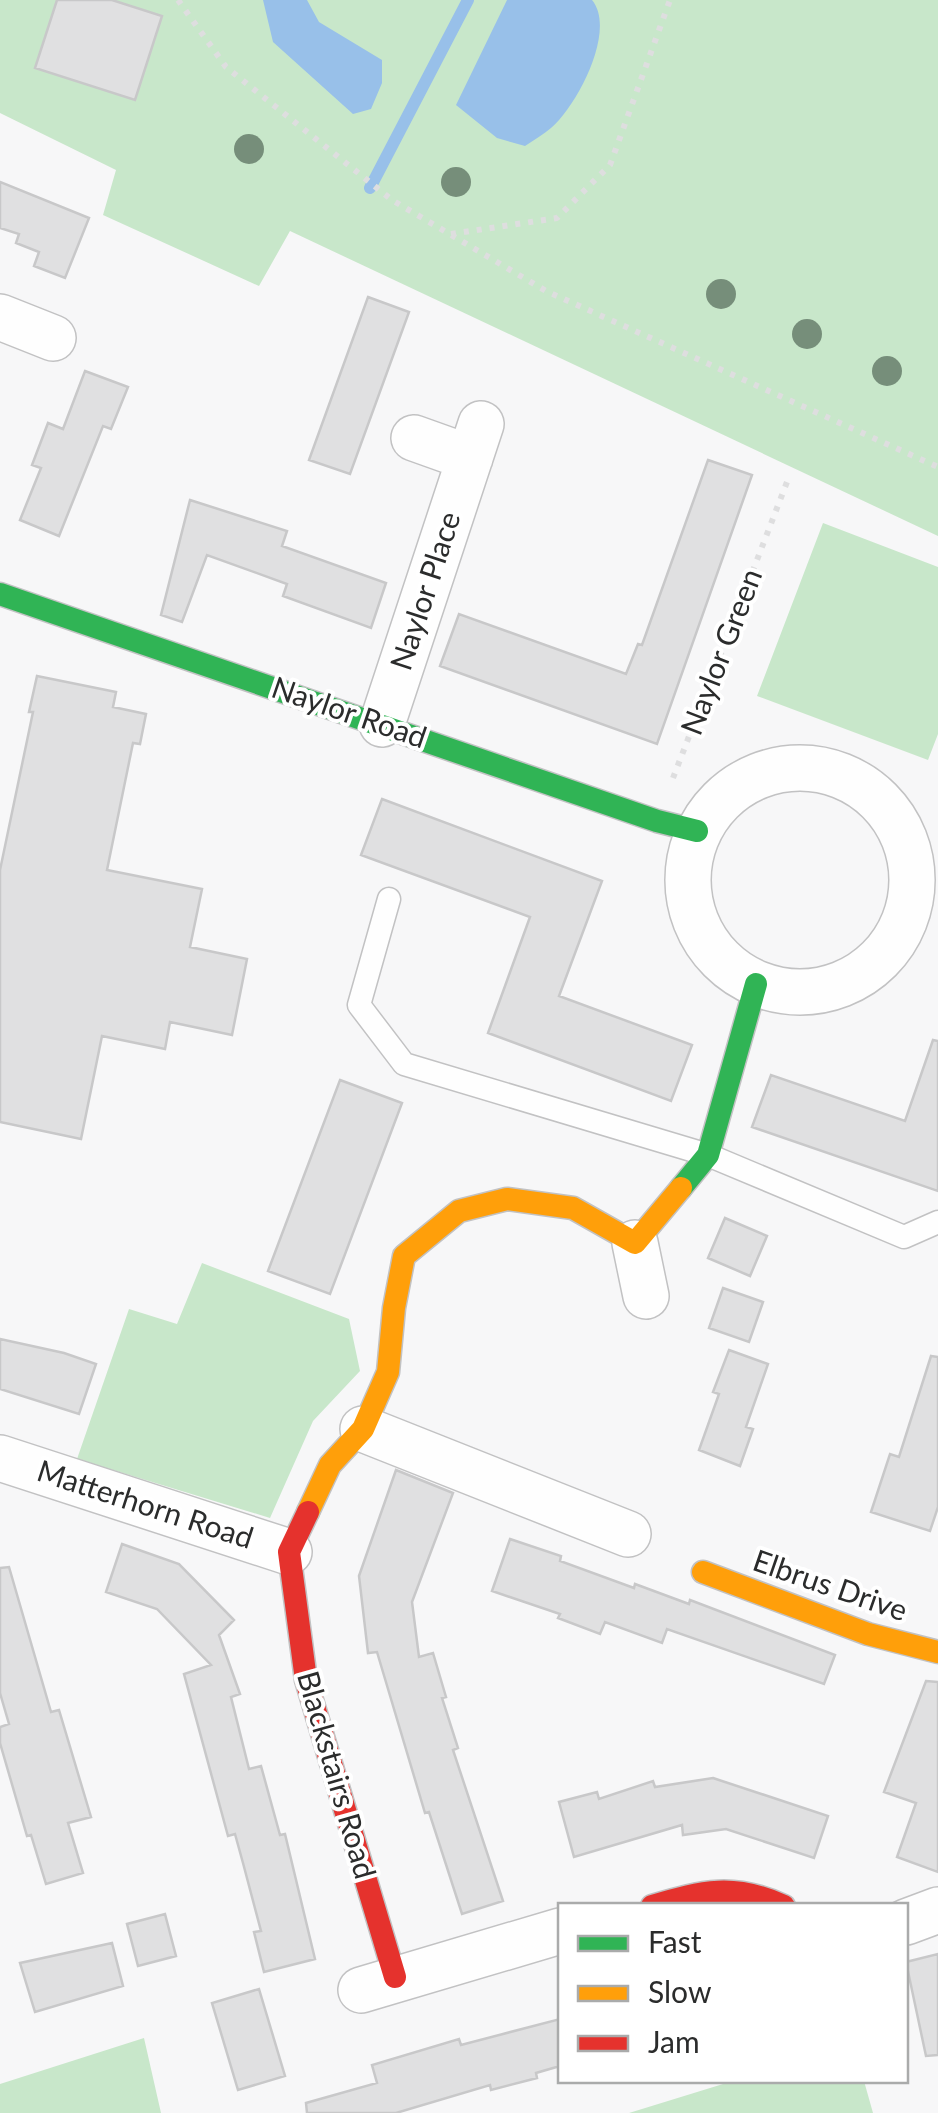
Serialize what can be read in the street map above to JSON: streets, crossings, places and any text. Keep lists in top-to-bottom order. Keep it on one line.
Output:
{"streets":{"street":["Naylor Place","Naylor Road","Matterhorn Road","Elbrus Drive","Blackstairs Road"],"path":["Naylor Green"]},"crossings":[["Naylor Place","Naylor Road"],["Naylor Green","Naylor Road"],["Matterhorn Road","Blackstairs Road"]],"legend":["Fast","Slow","Jam"]}
